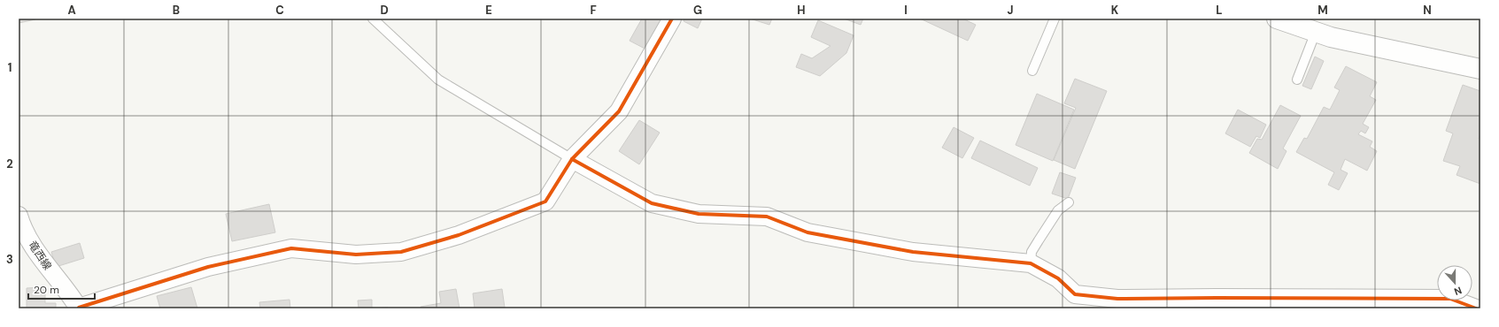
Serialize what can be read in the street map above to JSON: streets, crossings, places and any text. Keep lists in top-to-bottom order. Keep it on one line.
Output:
{"streets":{"street":["竜西線"]},"scale_bar":"20 m","north":"bottom","grid":{"columns":["A","B","C","D","E","F","G","H","I","J","K","L","M","N"],"rows":["1","2","3"]}}
